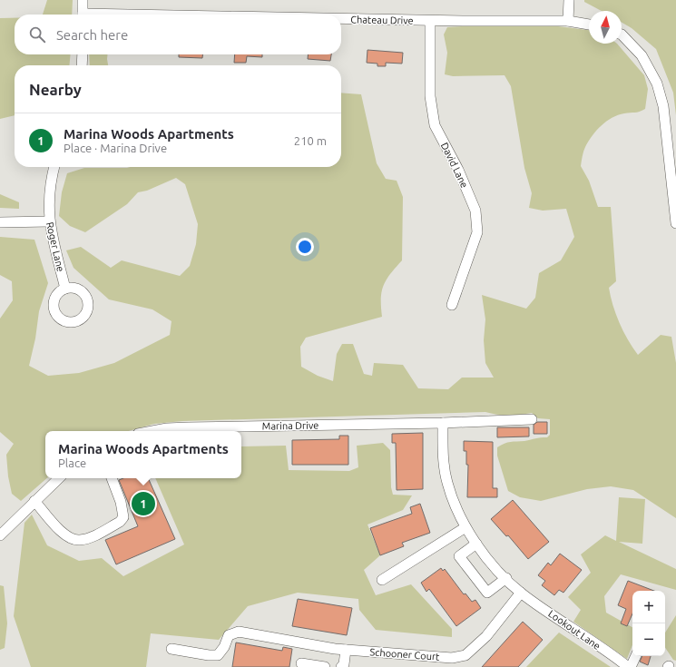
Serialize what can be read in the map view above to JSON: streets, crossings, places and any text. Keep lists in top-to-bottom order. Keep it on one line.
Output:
{"streets":{"street":["Chateau Drive","David Lane","Roger Lane","Marina Drive","Lookout Lane","Schooner Court"]},"crossings":[["Chateau Drive","David Lane"],["Lookout Lane","Schooner Court"]],"north":"top","page":{"search":"Search here","heading":"Nearby","list":[{"mark":"1","name":"Marina Woods Apartments","note":"Place · Marina Drive","value":"210 m"}],"popup":["Marina Woods Apartments","Place"],"pins":"1","map_buttons":["+","−"]}}
